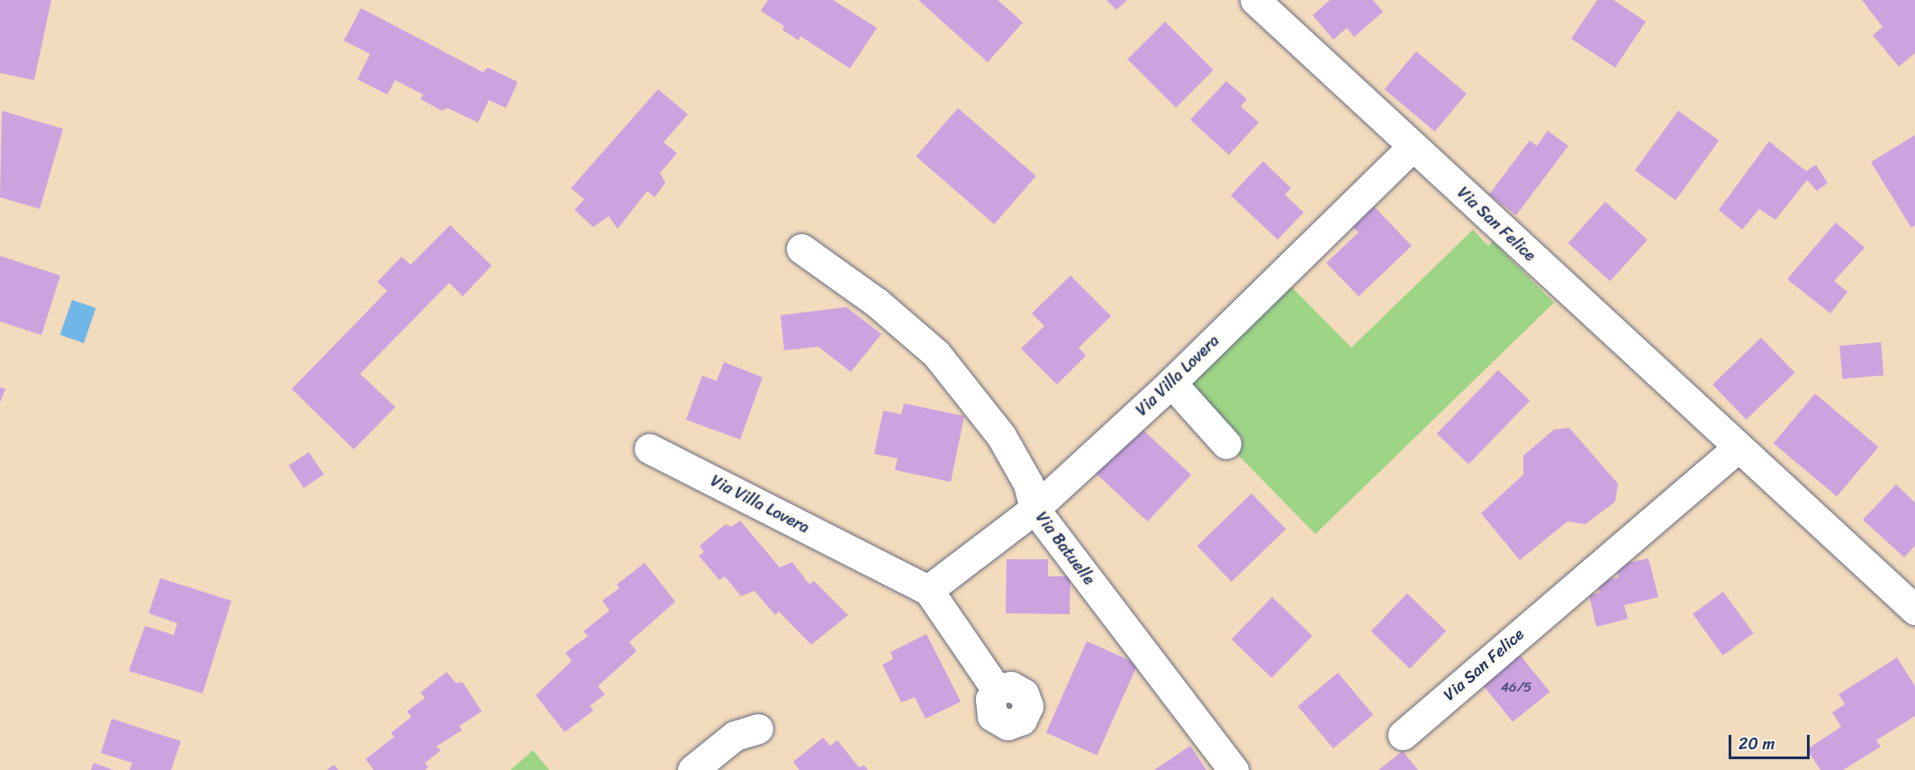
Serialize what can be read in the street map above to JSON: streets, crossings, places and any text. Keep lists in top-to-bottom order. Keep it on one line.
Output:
{"streets":{"street":["Via San Felice","Via Villa Lovera","Via Batuelle"]},"crossings":[["Via San Felice","Via Villa Lovera"],["Via Villa Lovera","Via Batuelle"]],"house_numbers":["46/5"],"scale_bar":"20 m"}
